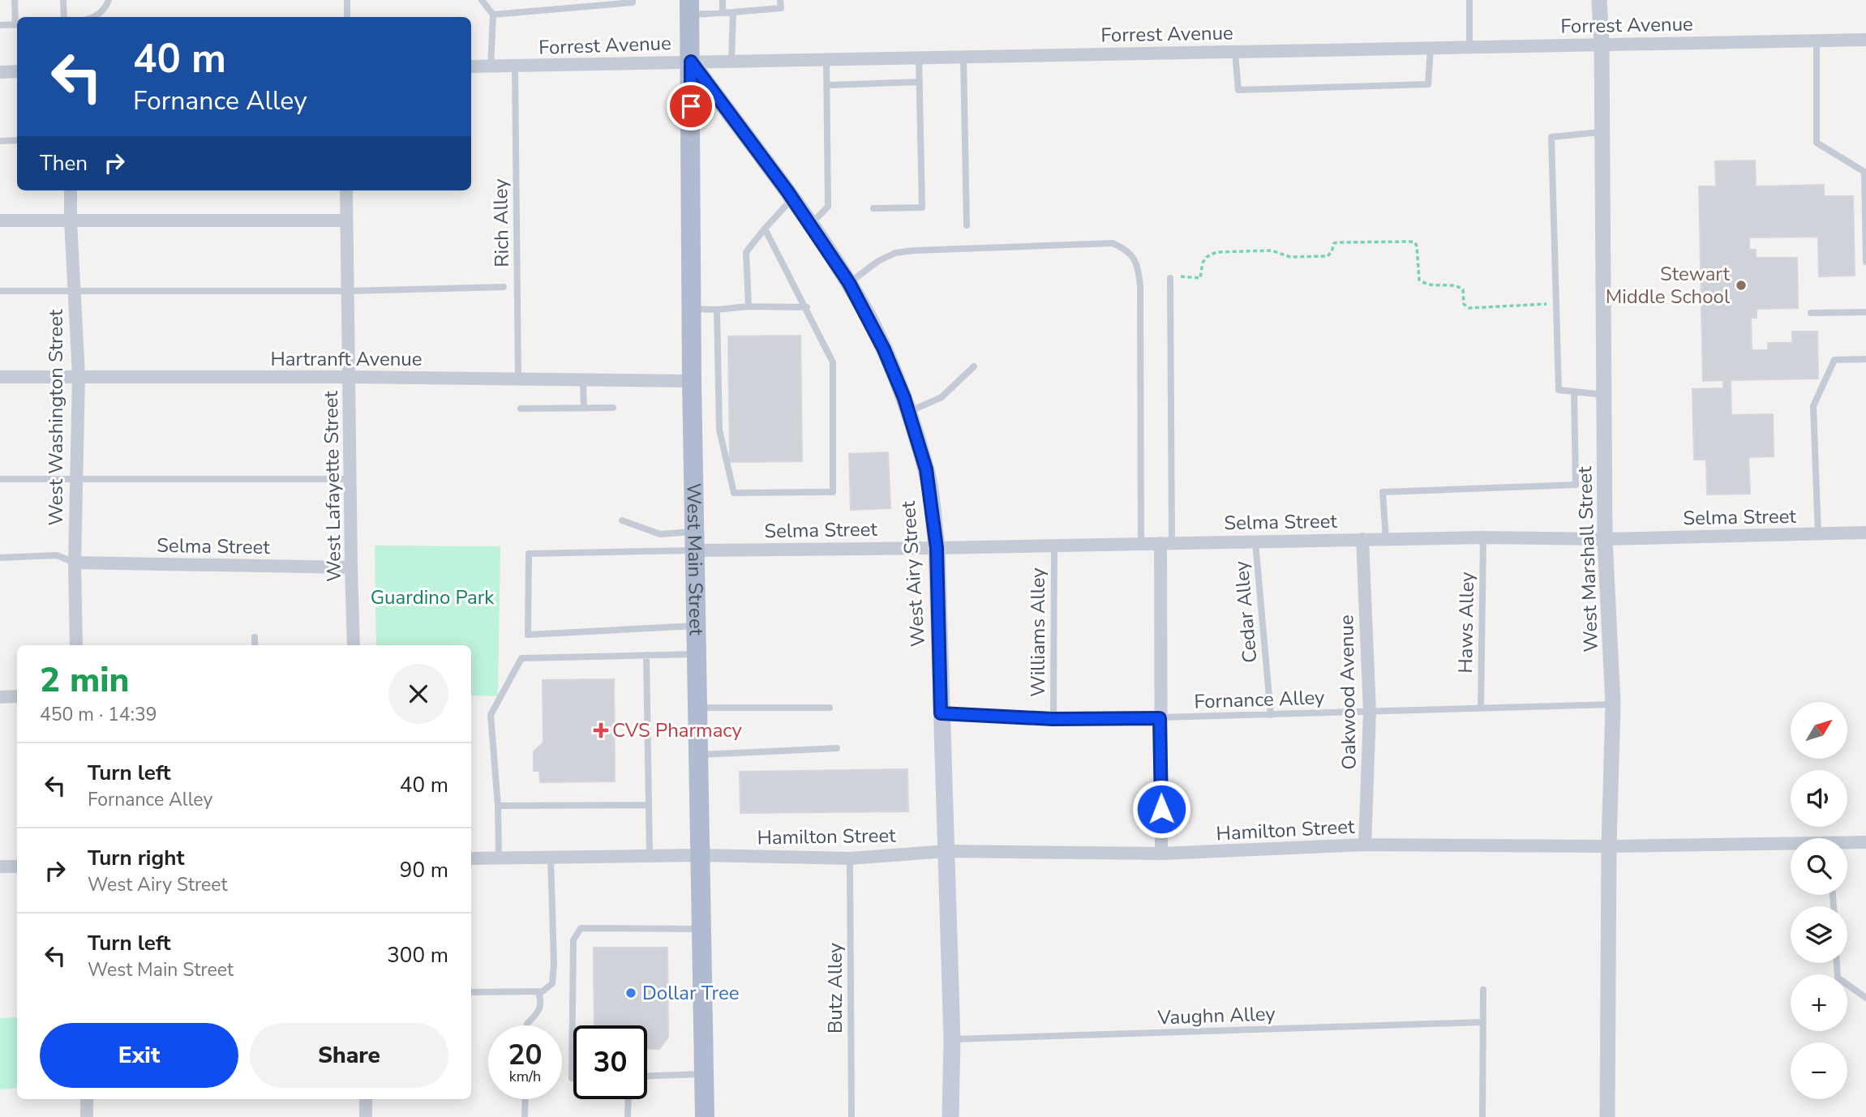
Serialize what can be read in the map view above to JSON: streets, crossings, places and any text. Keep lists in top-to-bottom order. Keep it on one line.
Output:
{"streets":{"main road":["West Main Street","West Airy Street"],"street":["Forrest Avenue","Hartranft Avenue","West Washington Street","West Lafayette Street","Selma Street","West Marshall Street","Oakwood Avenue","Hamilton Street"],"lane":["Rich Alley","Cedar Alley","Haws Alley","Williams Alley","Fornance Alley","Butz Alley","Vaughn Alley"]},"crossings":[["Forrest Avenue","Rich Alley"],["Forrest Avenue","West Main Street"],["Forrest Avenue","West Marshall Street"],["Forrest Avenue","West Airy Street"],["Rich Alley","Hartranft Avenue"],["Hartranft Avenue","West Washington Street"],["Hartranft Avenue","West Lafayette Street"],["Hartranft Avenue","West Main Street"],["West Washington Street","Selma Street"],["West Lafayette Street","Selma Street"],["Selma Street","West Main Street"],["Selma Street","West Marshall Street"],["Selma Street","West Airy Street"],["Selma Street","Cedar Alley"],["Selma Street","Haws Alley"],["Selma Street","Williams Alley"],["Selma Street","Oakwood Avenue"],["West Main Street","West Airy Street"],["West Main Street","Hamilton Street"],["West Marshall Street","Fornance Alley"],["West Marshall Street","Hamilton Street"],["West Airy Street","Fornance Alley"],["West Airy Street","Hamilton Street"],["West Airy Street","Vaughn Alley"],["Cedar Alley","Fornance Alley"],["Haws Alley","Fornance Alley"],["Williams Alley","Fornance Alley"],["Oakwood Avenue","Fornance Alley"],["Oakwood Avenue","Hamilton Street"],["Hamilton Street","Butz Alley"]],"parks":["Guardino Park"],"places":{"other":["Stewart Middle School","Dollar Tree"],"health":["CVS Pharmacy"]},"north":"top right","page":{"turn":["40 m","Fornance Alley"],"then":"Then","heading":["2 min","450 m · 14:39"],"map_buttons":["+","−"],"list":[{"name":"Turn left","note":"Fornance Alley","value":"40 m"},{"name":"Turn right","note":"West Airy Street","value":"90 m"},{"name":"Turn left","note":"West Main Street","value":"300 m"}],"buttons":["Exit","Share"],"speed":"20 km/h","limit":"30"}}
